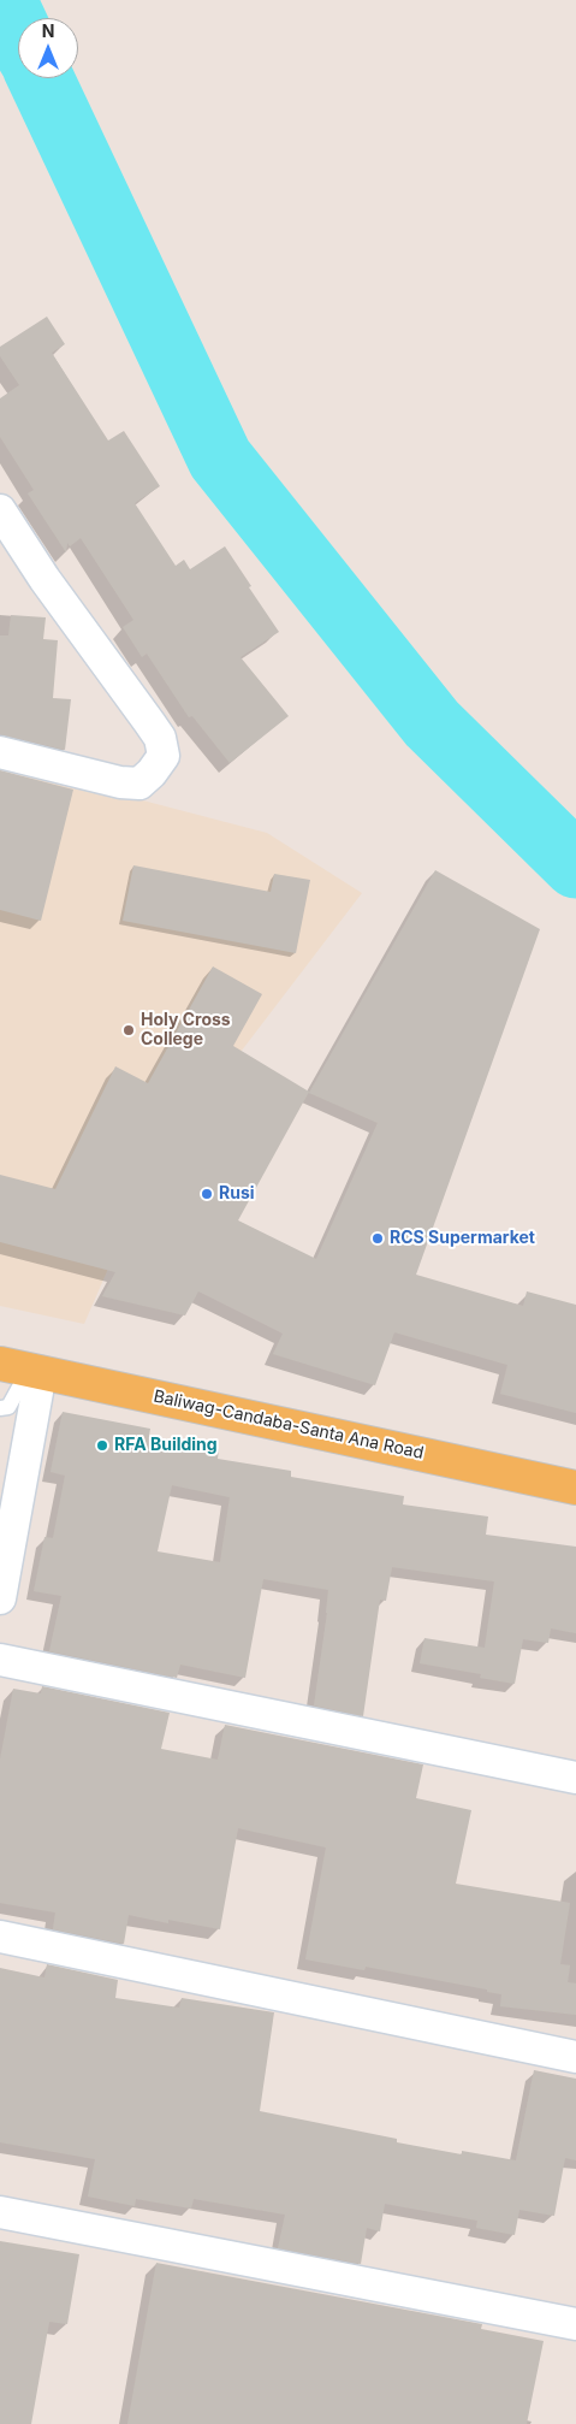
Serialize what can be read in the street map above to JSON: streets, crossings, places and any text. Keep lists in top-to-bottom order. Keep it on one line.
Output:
{"streets":{"main road":["Baliwag-Candaba-Santa Ana Road"]},"places":["Holy Cross College","Rusi","RCS Supermarket","RFA Building"],"north":"top"}
